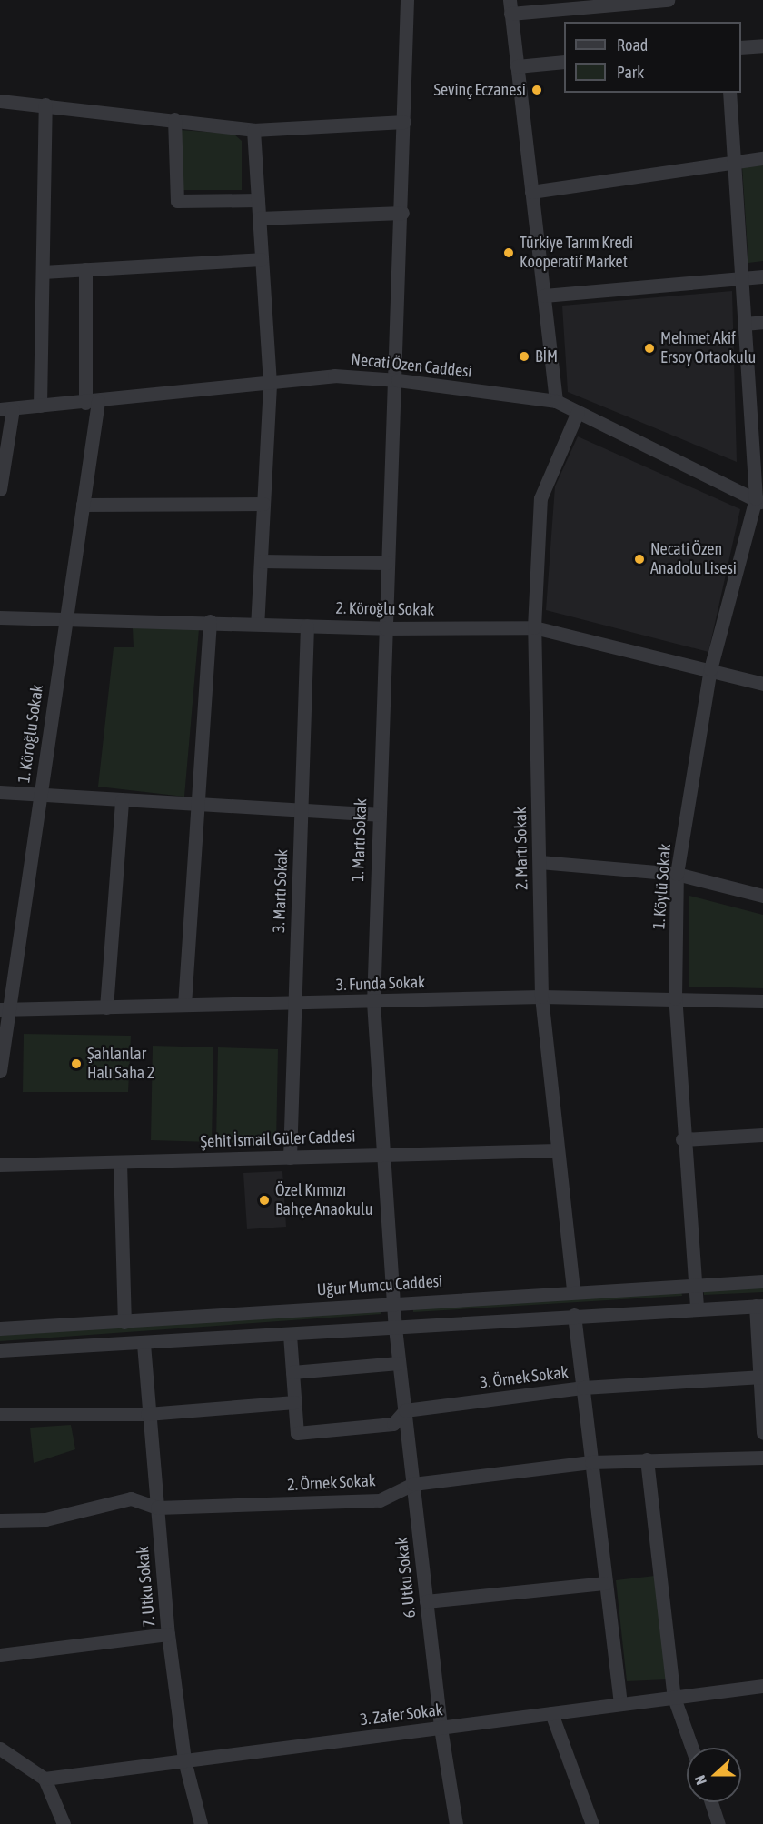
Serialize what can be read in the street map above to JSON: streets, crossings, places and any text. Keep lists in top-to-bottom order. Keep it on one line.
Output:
{"streets":{"street":["Necati Özen Caddesi","2. Köroğlu Sokak","1. Köroğlu Sokak","1. Martı Sokak","2. Martı Sokak","1. Köylü Sokak","3. Martı Sokak","3. Funda Sokak","Şehit İsmail Güler Caddesi","Uğur Mumcu Caddesi","3. Örnek Sokak","2. Örnek Sokak","6. Utku Sokak","7. Utku Sokak","3. Zafer Sokak"]},"crossings":[["Necati Özen Caddesi","1. Köroğlu Sokak"],["Necati Özen Caddesi","1. Martı Sokak"],["Necati Özen Caddesi","2. Martı Sokak"],["Necati Özen Caddesi","1. Köylü Sokak"],["2. Köroğlu Sokak","1. Köroğlu Sokak"],["2. Köroğlu Sokak","1. Martı Sokak"],["2. Köroğlu Sokak","2. Martı Sokak"],["2. Köroğlu Sokak","1. Köylü Sokak"],["2. Köroğlu Sokak","3. Martı Sokak"],["1. Köroğlu Sokak","3. Funda Sokak"],["1. Martı Sokak","3. Funda Sokak"],["1. Martı Sokak","Şehit İsmail Güler Caddesi"],["1. Martı Sokak","Uğur Mumcu Caddesi"],["1. Martı Sokak","6. Utku Sokak"],["2. Martı Sokak","3. Funda Sokak"],["2. Martı Sokak","Şehit İsmail Güler Caddesi"],["2. Martı Sokak","Uğur Mumcu Caddesi"],["1. Köylü Sokak","3. Funda Sokak"],["1. Köylü Sokak","Uğur Mumcu Caddesi"],["3. Martı Sokak","3. Funda Sokak"],["3. Martı Sokak","Şehit İsmail Güler Caddesi"],["3. Örnek Sokak","6. Utku Sokak"],["2. Örnek Sokak","6. Utku Sokak"],["2. Örnek Sokak","7. Utku Sokak"],["6. Utku Sokak","3. Zafer Sokak"],["7. Utku Sokak","3. Zafer Sokak"]],"places":["Sevinç Eczanesi","Türkiye Tarım Kredi Kooperatif Market","Mehmet Akif Ersoy Ortaokulu","BİM","Necati Özen Anadolu Lisesi","Şahlanlar Halı Saha 2","Özel Kırmızı Bahçe Anaokulu"],"legend":["Road","Park"],"north":"left"}
